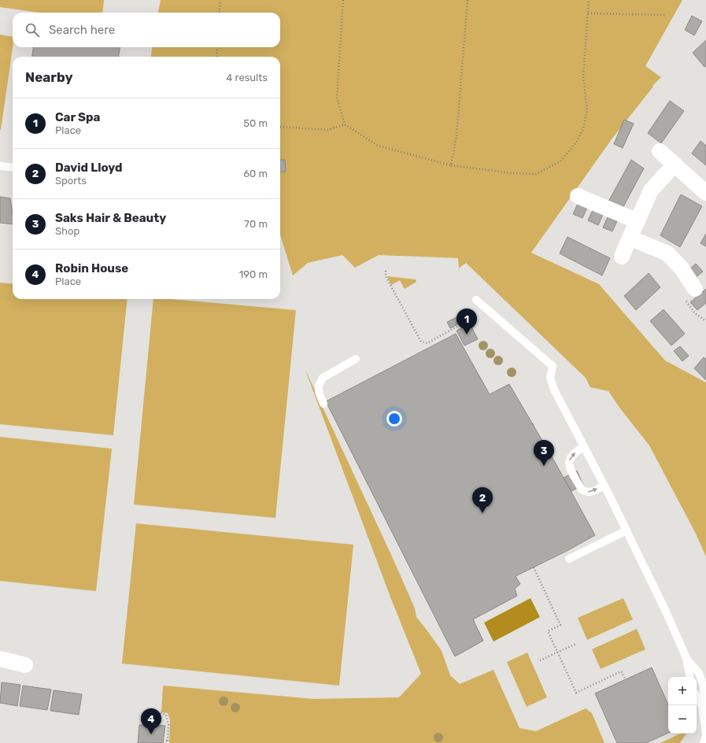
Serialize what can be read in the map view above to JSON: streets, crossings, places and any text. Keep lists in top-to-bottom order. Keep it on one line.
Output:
{"page":{"search":"Search here","heading":["Nearby","4 results"],"list":[{"mark":"1","name":"Car Spa","note":"Place","value":"50 m"},{"mark":"2","name":"David Lloyd","note":"Sports","value":"60 m"},{"mark":"3","name":"Saks Hair & Beauty","note":"Shop","value":"70 m"},{"mark":"4","name":"Robin House","note":"Place","value":"190 m"}],"pins":["1","3","2","4"],"map_buttons":["+","−"]}}
